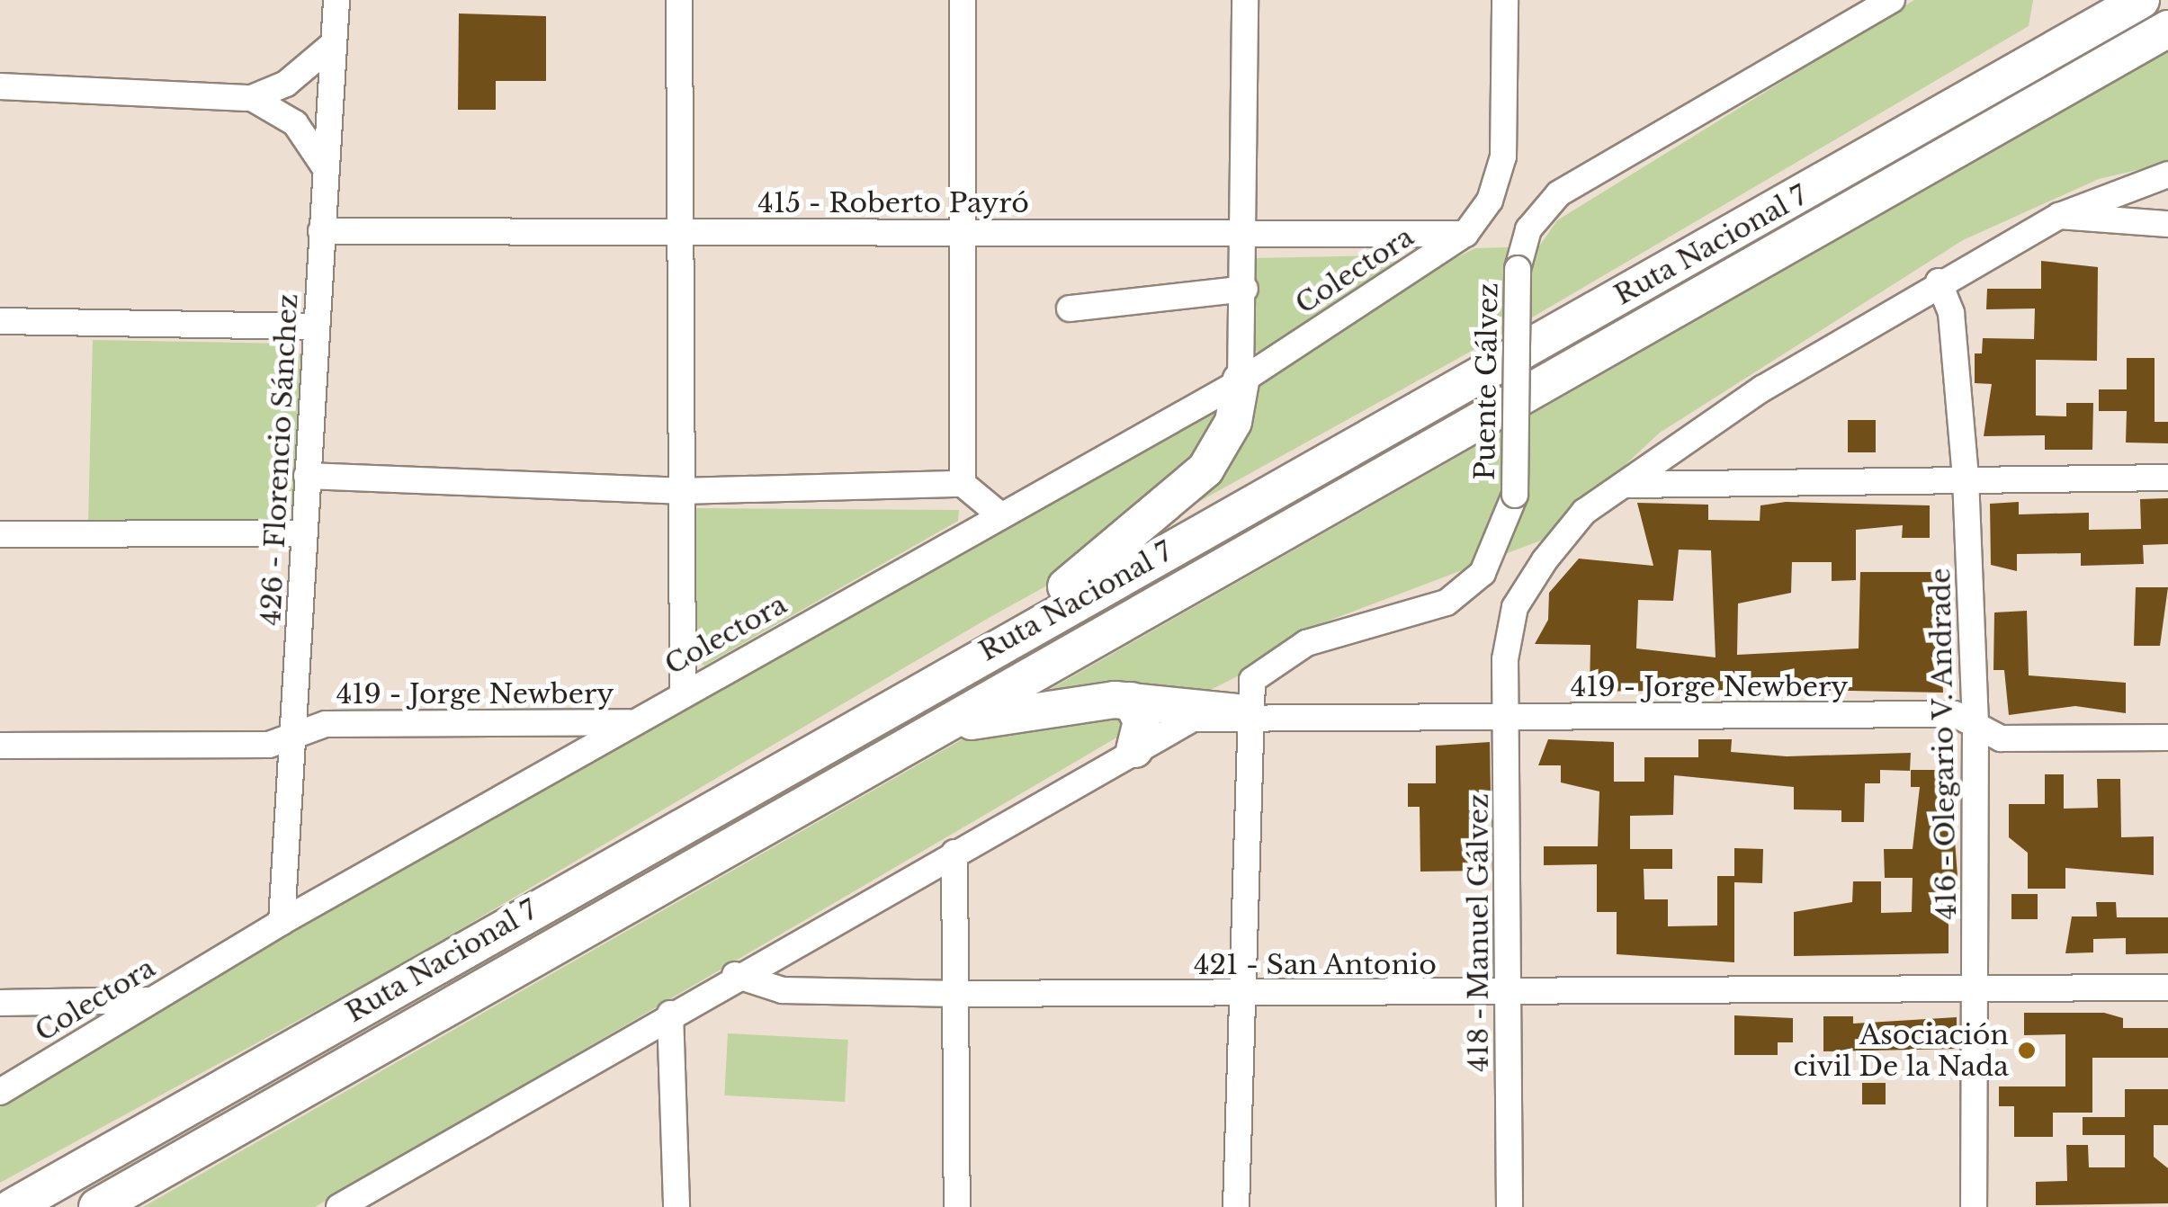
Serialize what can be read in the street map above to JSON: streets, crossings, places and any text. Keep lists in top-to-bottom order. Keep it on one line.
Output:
{"streets":{"highway":["Ruta Nacional 7"],"street":["415 - Roberto Payró","Colectora","Puente Gálvez","426 - Florencio Sánchez","419 - Jorge Newbery","416 - Olegario V. Andrade","418 - Manuel Gálvez","421 - San Antonio"]},"crossings":[["415 - Roberto Payró","Colectora"],["415 - Roberto Payró","426 - Florencio Sánchez"],["Colectora","426 - Florencio Sánchez"],["Colectora","419 - Jorge Newbery"],["Puente Gálvez","419 - Jorge Newbery"],["426 - Florencio Sánchez","419 - Jorge Newbery"],["419 - Jorge Newbery","416 - Olegario V. Andrade"],["419 - Jorge Newbery","418 - Manuel Gálvez"],["416 - Olegario V. Andrade","421 - San Antonio"],["418 - Manuel Gálvez","421 - San Antonio"]],"places":["Asociación civil De la Nada"]}
